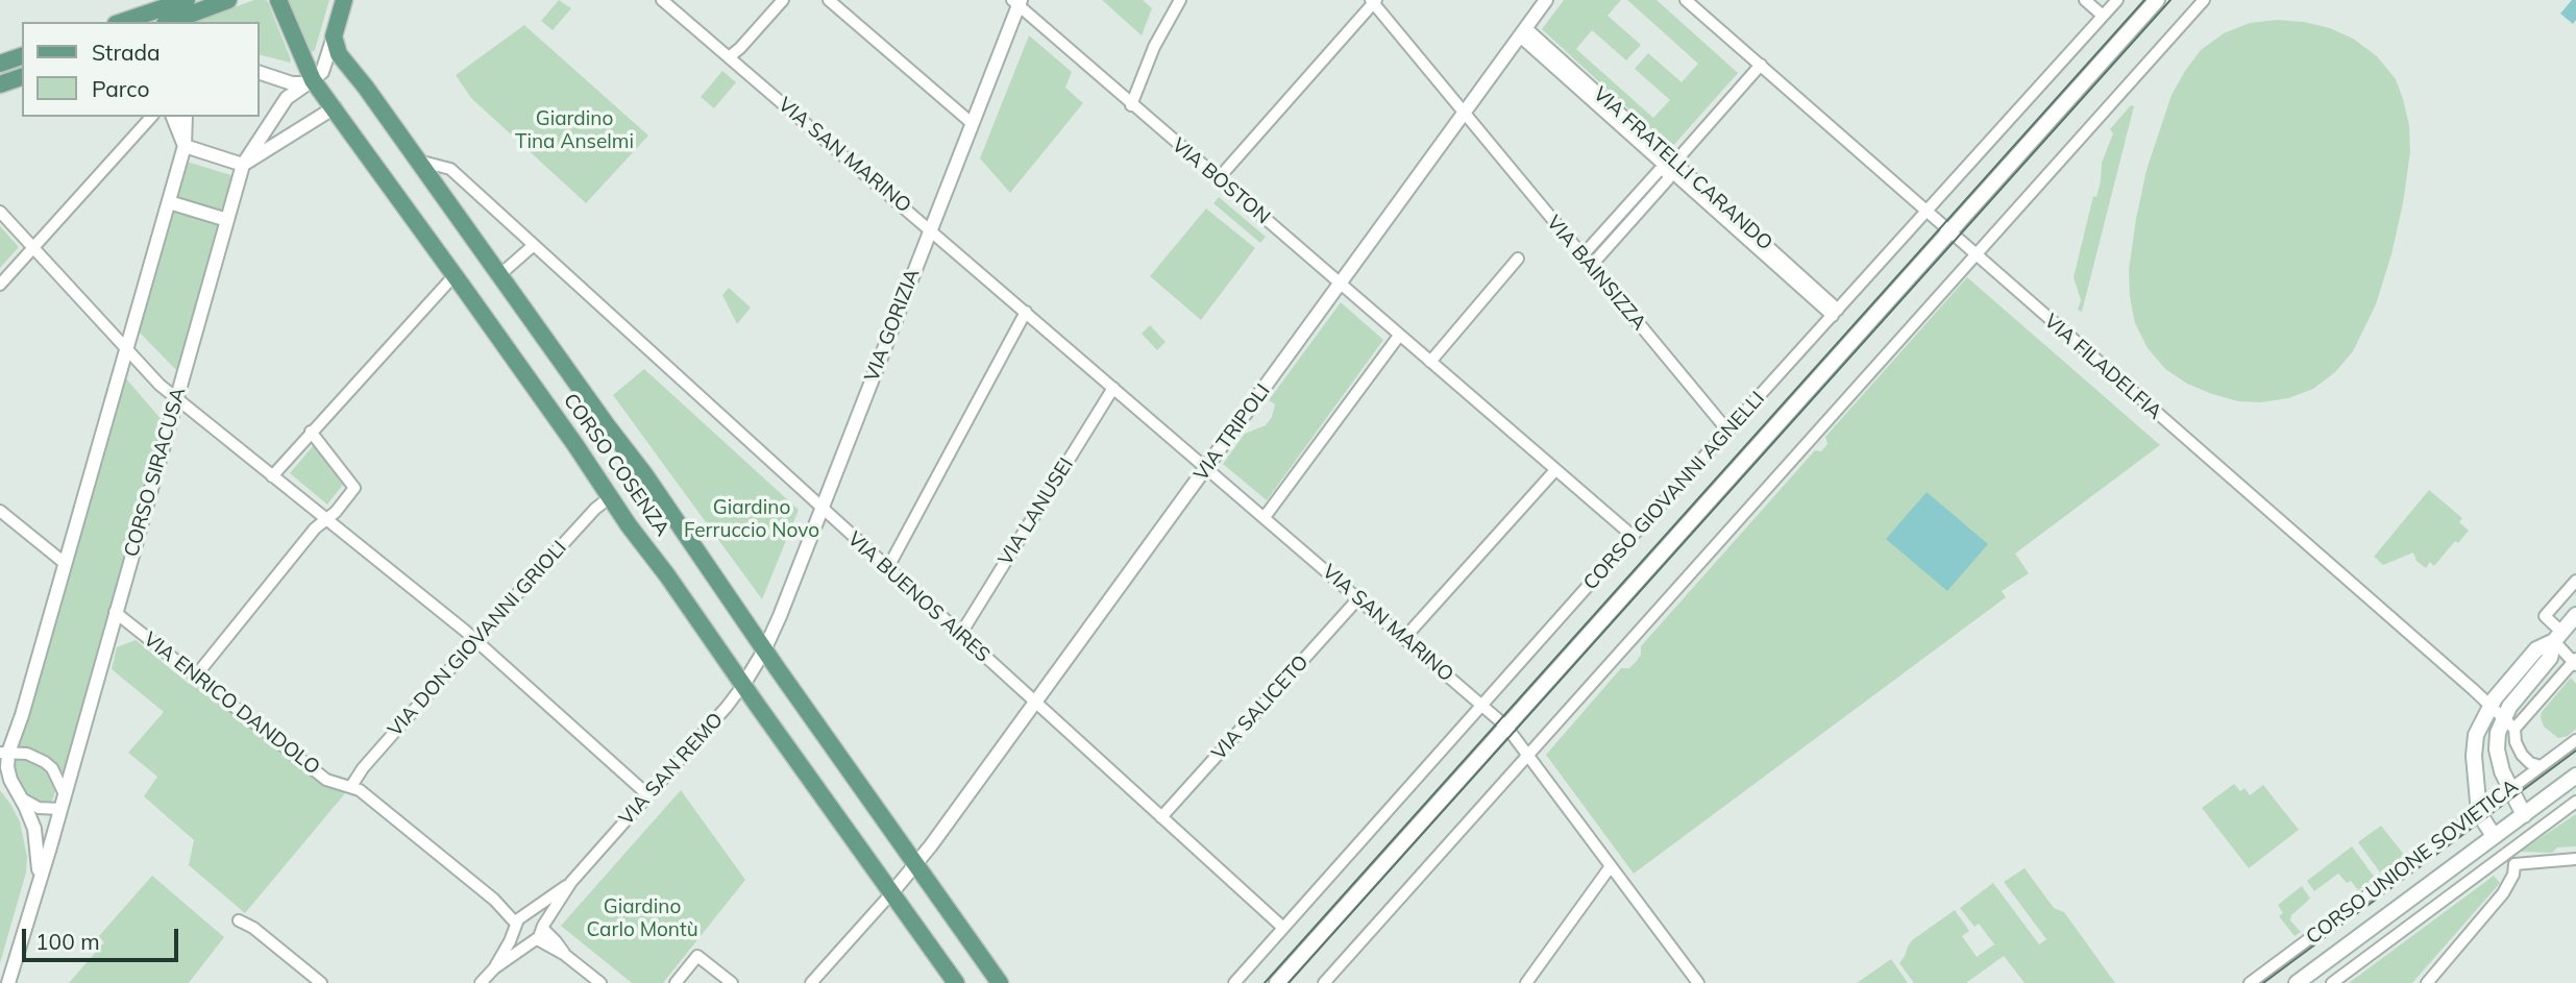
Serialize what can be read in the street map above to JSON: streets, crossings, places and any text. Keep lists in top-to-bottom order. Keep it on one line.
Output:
{"streets":{"main road":["CORSO COSENZA","CORSO GIOVANNI AGNELLI","CORSO UNIONE SOVIETICA"],"street":["VIA SAN MARINO","VIA FRATELLI CARANDO","VIA BOSTON","VIA BAINSIZZA","VIA GORIZIA","VIA FILADELFIA","VIA TRIPOLI","CORSO SIRACUSA","VIA LANUSEI","VIA BUENOS AIRES","VIA DON GIOVANNI GRIOLI","VIA ENRICO DANDOLO","VIA SALICETO","VIA SAN REMO"]},"crossings":[["VIA SAN MARINO","VIA GORIZIA"],["VIA SAN MARINO","VIA TRIPOLI"],["VIA SAN MARINO","CORSO GIOVANNI AGNELLI"],["VIA SAN MARINO","VIA LANUSEI"],["VIA SAN MARINO","VIA SALICETO"],["VIA FRATELLI CARANDO","VIA TRIPOLI"],["VIA FRATELLI CARANDO","CORSO GIOVANNI AGNELLI"],["VIA BOSTON","VIA GORIZIA"],["VIA BOSTON","VIA TRIPOLI"],["VIA BOSTON","CORSO GIOVANNI AGNELLI"],["VIA BAINSIZZA","VIA TRIPOLI"],["VIA BAINSIZZA","CORSO GIOVANNI AGNELLI"],["VIA GORIZIA","CORSO COSENZA"],["VIA GORIZIA","VIA BUENOS AIRES"],["VIA GORIZIA","VIA SAN REMO"],["VIA FILADELFIA","CORSO GIOVANNI AGNELLI"],["VIA TRIPOLI","CORSO COSENZA"],["VIA TRIPOLI","VIA BUENOS AIRES"],["CORSO COSENZA","CORSO SIRACUSA"],["CORSO COSENZA","VIA BUENOS AIRES"],["CORSO COSENZA","VIA DON GIOVANNI GRIOLI"],["CORSO COSENZA","VIA SAN REMO"],["CORSO SIRACUSA","VIA ENRICO DANDOLO"],["CORSO GIOVANNI AGNELLI","VIA BUENOS AIRES"],["VIA LANUSEI","VIA BUENOS AIRES"],["VIA BUENOS AIRES","VIA SALICETO"],["VIA DON GIOVANNI GRIOLI","VIA ENRICO DANDOLO"],["VIA ENRICO DANDOLO","VIA SAN REMO"]],"parks":["Giardino Tina Anselmi","Giardino Ferruccio Novo","Giardino Carlo Montù"],"legend":["Strada","Parco"],"scale_bar":"100 m"}
